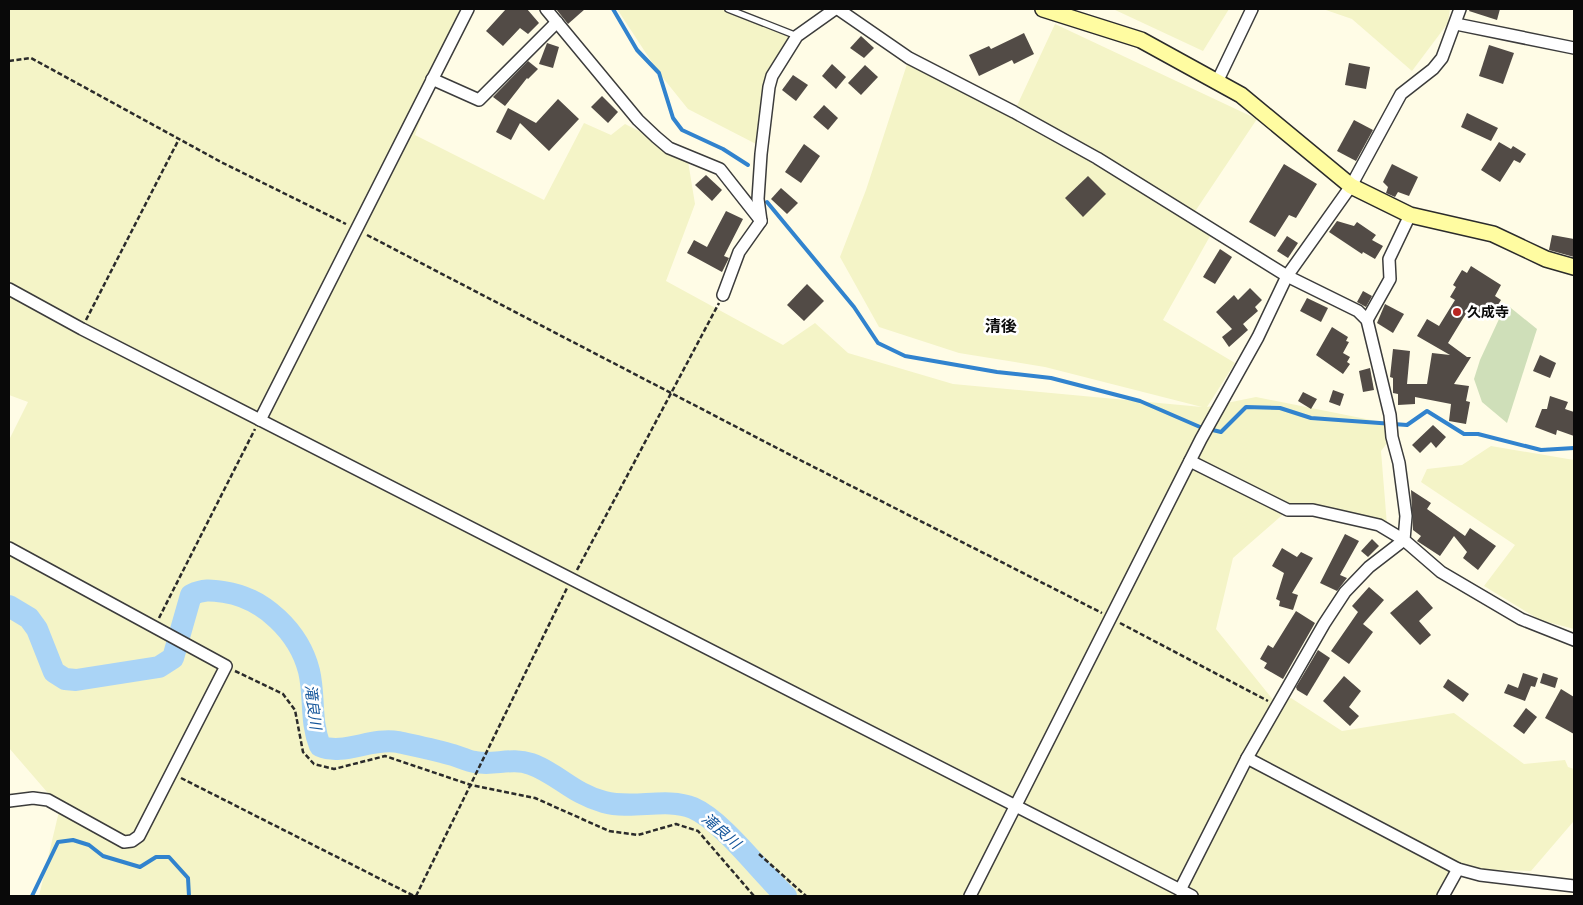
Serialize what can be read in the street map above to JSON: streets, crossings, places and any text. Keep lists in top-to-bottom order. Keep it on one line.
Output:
{"districts":["清後"],"water":["滝良川"],"places":["久成寺"]}
